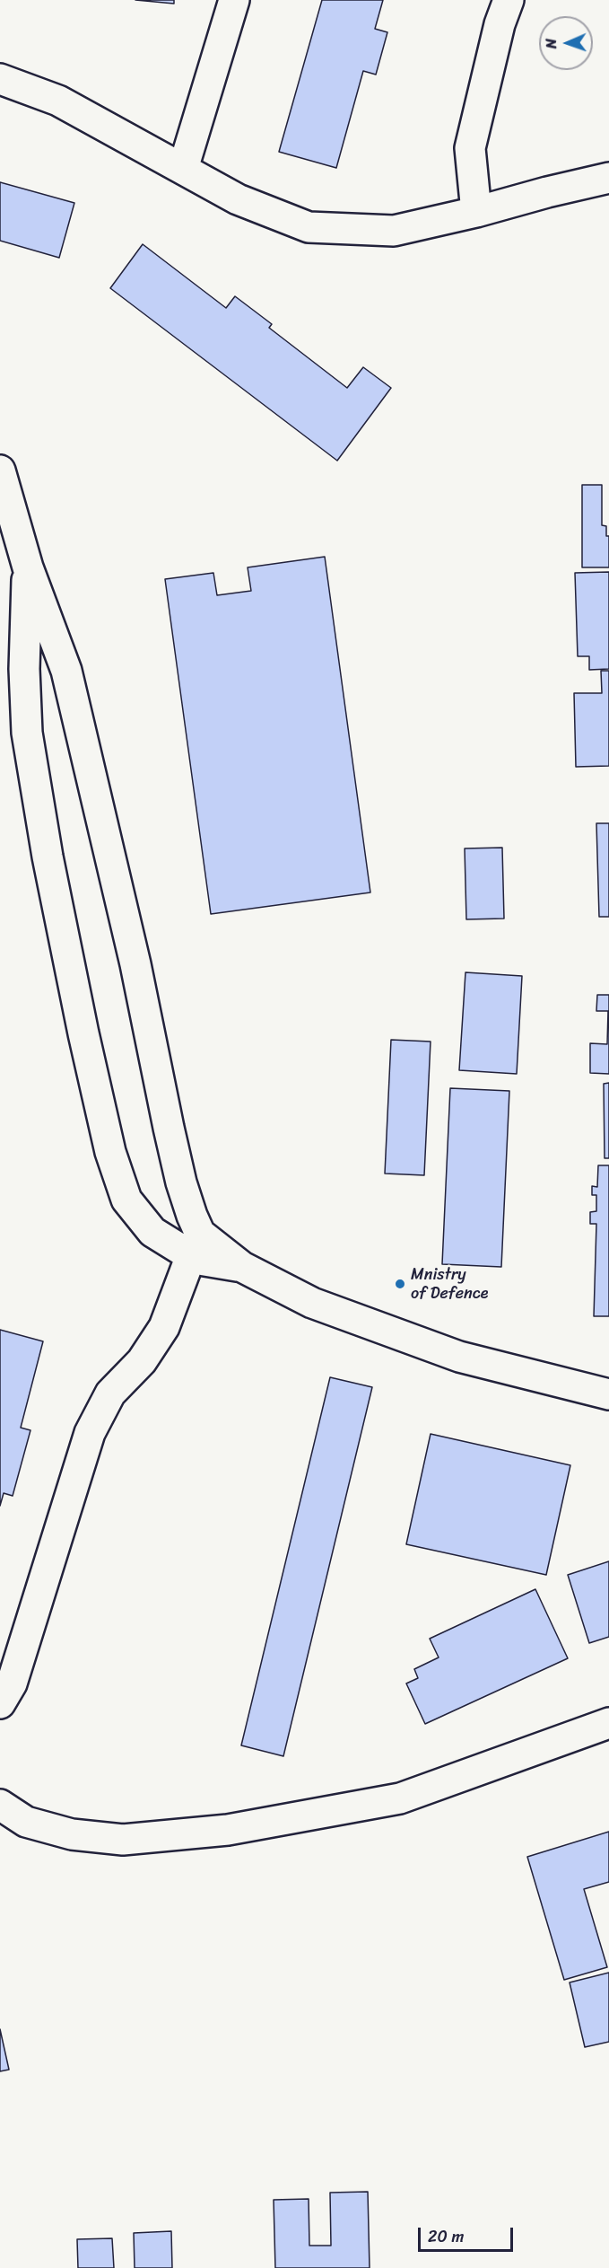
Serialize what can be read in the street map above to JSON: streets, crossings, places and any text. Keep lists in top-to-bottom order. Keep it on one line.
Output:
{"places":["Mnistry of Defence"],"scale_bar":"20 m","north":"left"}
